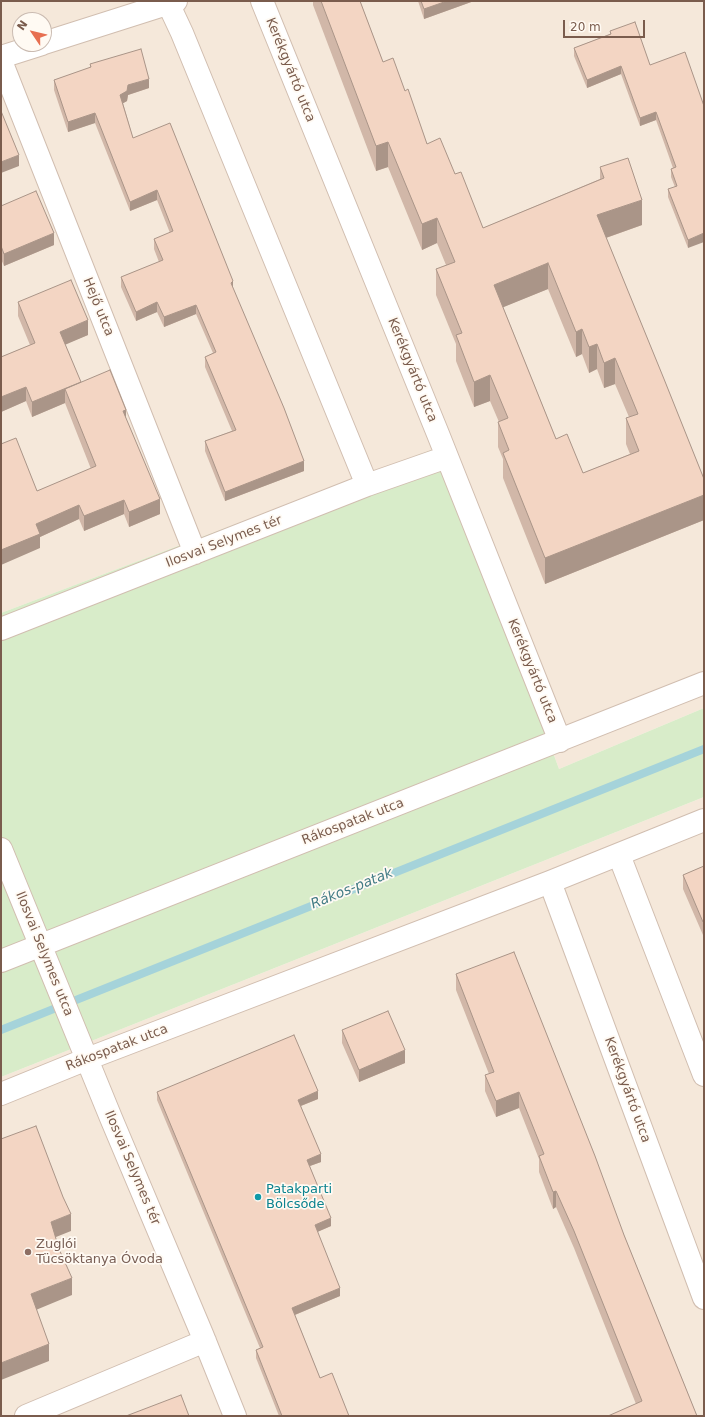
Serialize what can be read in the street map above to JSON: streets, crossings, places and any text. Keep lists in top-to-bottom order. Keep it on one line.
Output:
{"streets":{"street":["Kerékgyártó utca","Hejő utca","Ilosvai Selymes tér","Rákospatak utca","Ilosvai Selymes utca"]},"crossings":[["Kerékgyártó utca","Ilosvai Selymes tér"],["Kerékgyártó utca","Rákospatak utca"],["Hejő utca","Ilosvai Selymes tér"],["Ilosvai Selymes tér","Rákospatak utca"],["Ilosvai Selymes tér","Ilosvai Selymes utca"],["Rákospatak utca","Ilosvai Selymes utca"]],"water":["Rákos-patak"],"places":["Patakparti Bölcsőde","Zuglói Tücsöktanya Óvoda"],"scale_bar":"20 m","north":"top left"}
